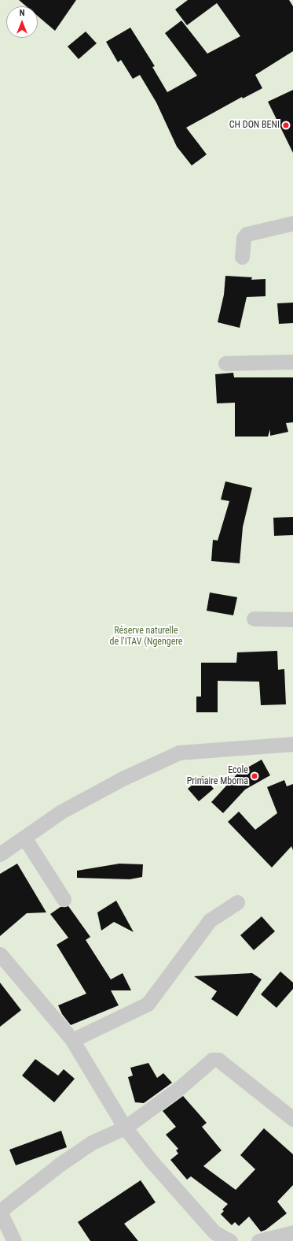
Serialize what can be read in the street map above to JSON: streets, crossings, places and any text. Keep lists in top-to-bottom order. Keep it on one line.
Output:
{"parks":["Réserve naturelle de l'ITAV (Ngengere"],"places":["CH DON BENI","Ecole Primaire Mboma"],"north":"top"}
